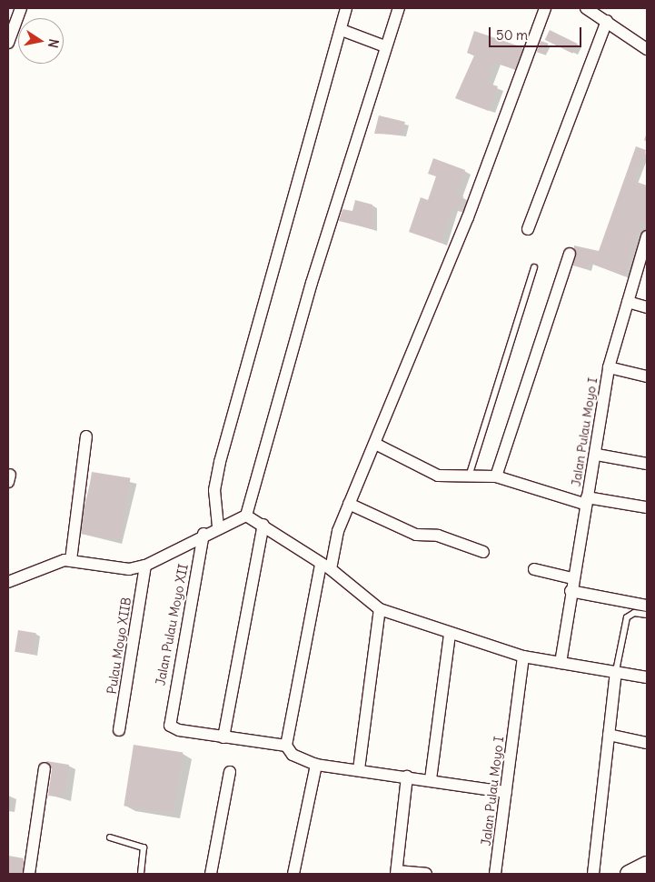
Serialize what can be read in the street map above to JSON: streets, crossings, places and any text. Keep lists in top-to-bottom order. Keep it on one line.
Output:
{"streets":{"street":["Jalan Pulau Moyo I","Jalan Pulau Moyo XII","Pulau Moyo XIIB"]},"scale_bar":"50 m","north":"right"}
